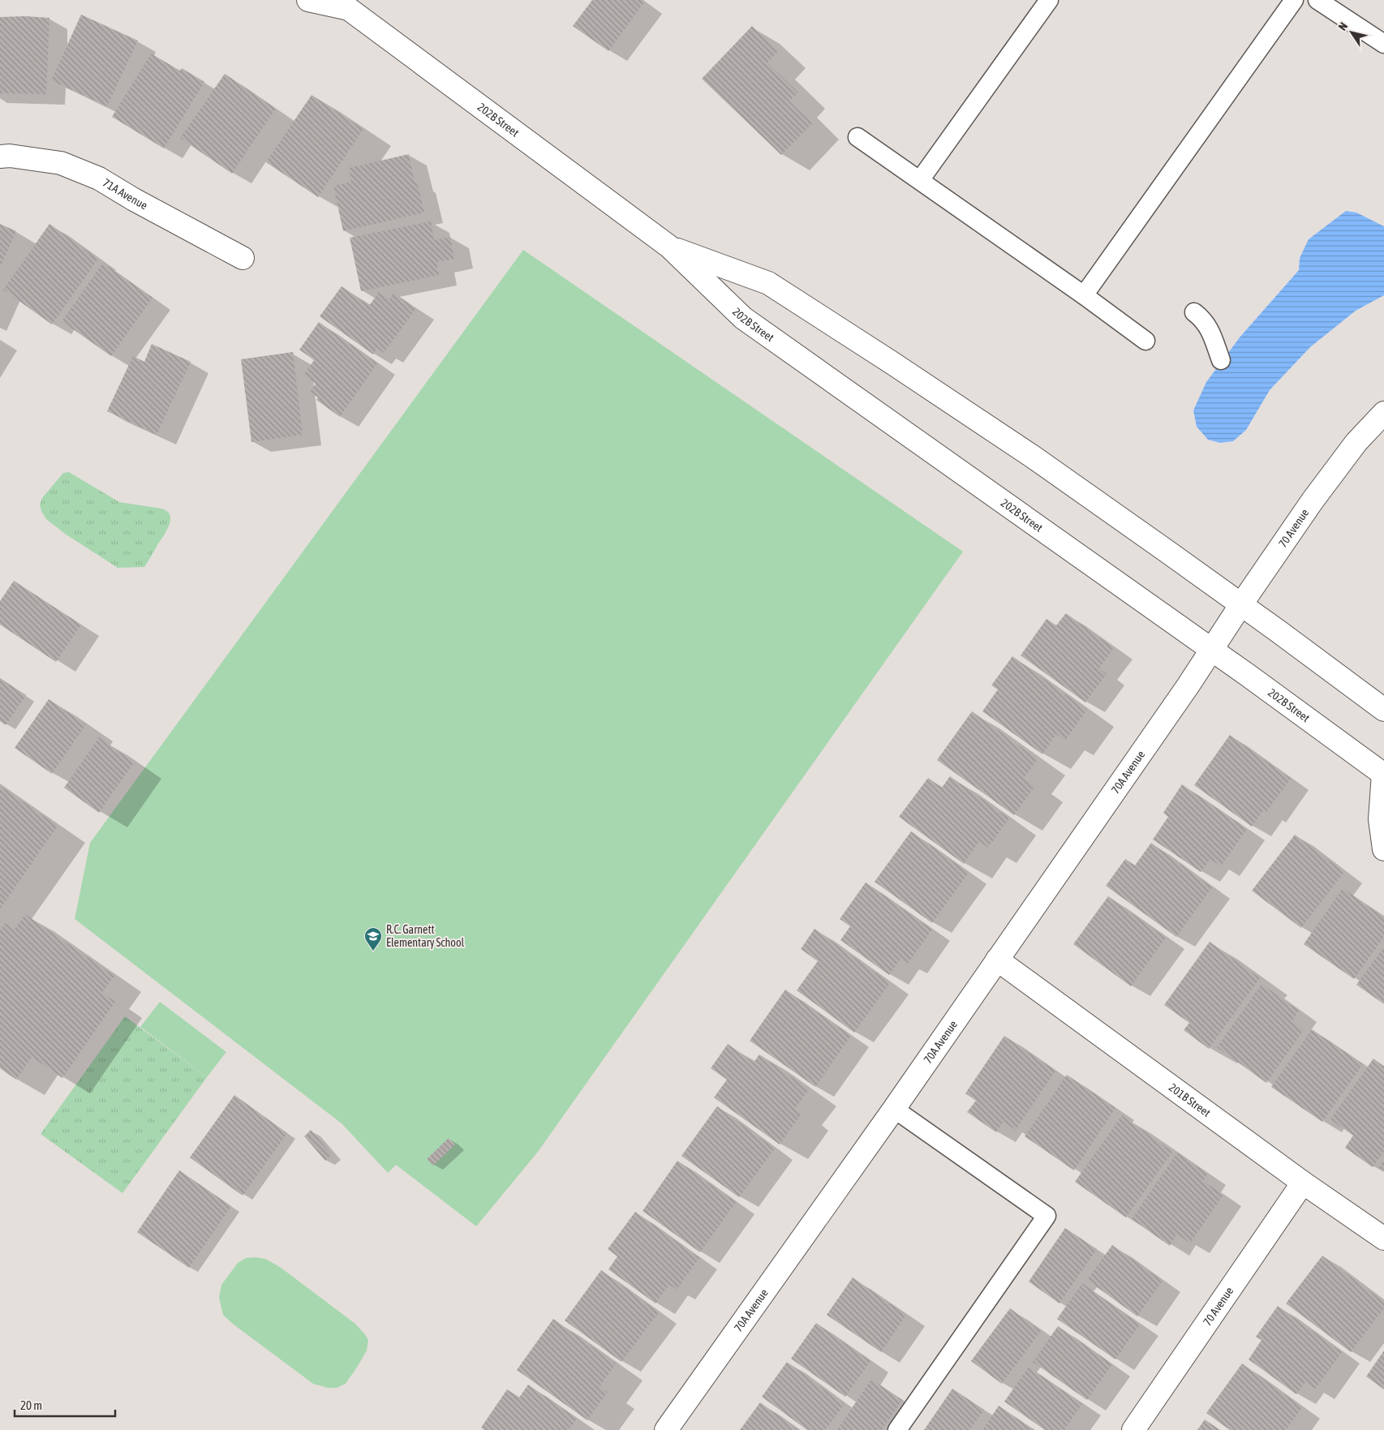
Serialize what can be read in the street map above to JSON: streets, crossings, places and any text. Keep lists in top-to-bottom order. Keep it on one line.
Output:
{"streets":{"street":["202B Street","71A Avenue","70 Avenue","70A Avenue","201B Street"]},"crossings":[["202B Street","70 Avenue"],["202B Street","70A Avenue"],["70 Avenue","70A Avenue"],["70 Avenue","201B Street"],["70A Avenue","201B Street"]],"places":{"school or university":["R.C. Garnett Elementary School"]},"scale_bar":"20 m","north":"top left"}
